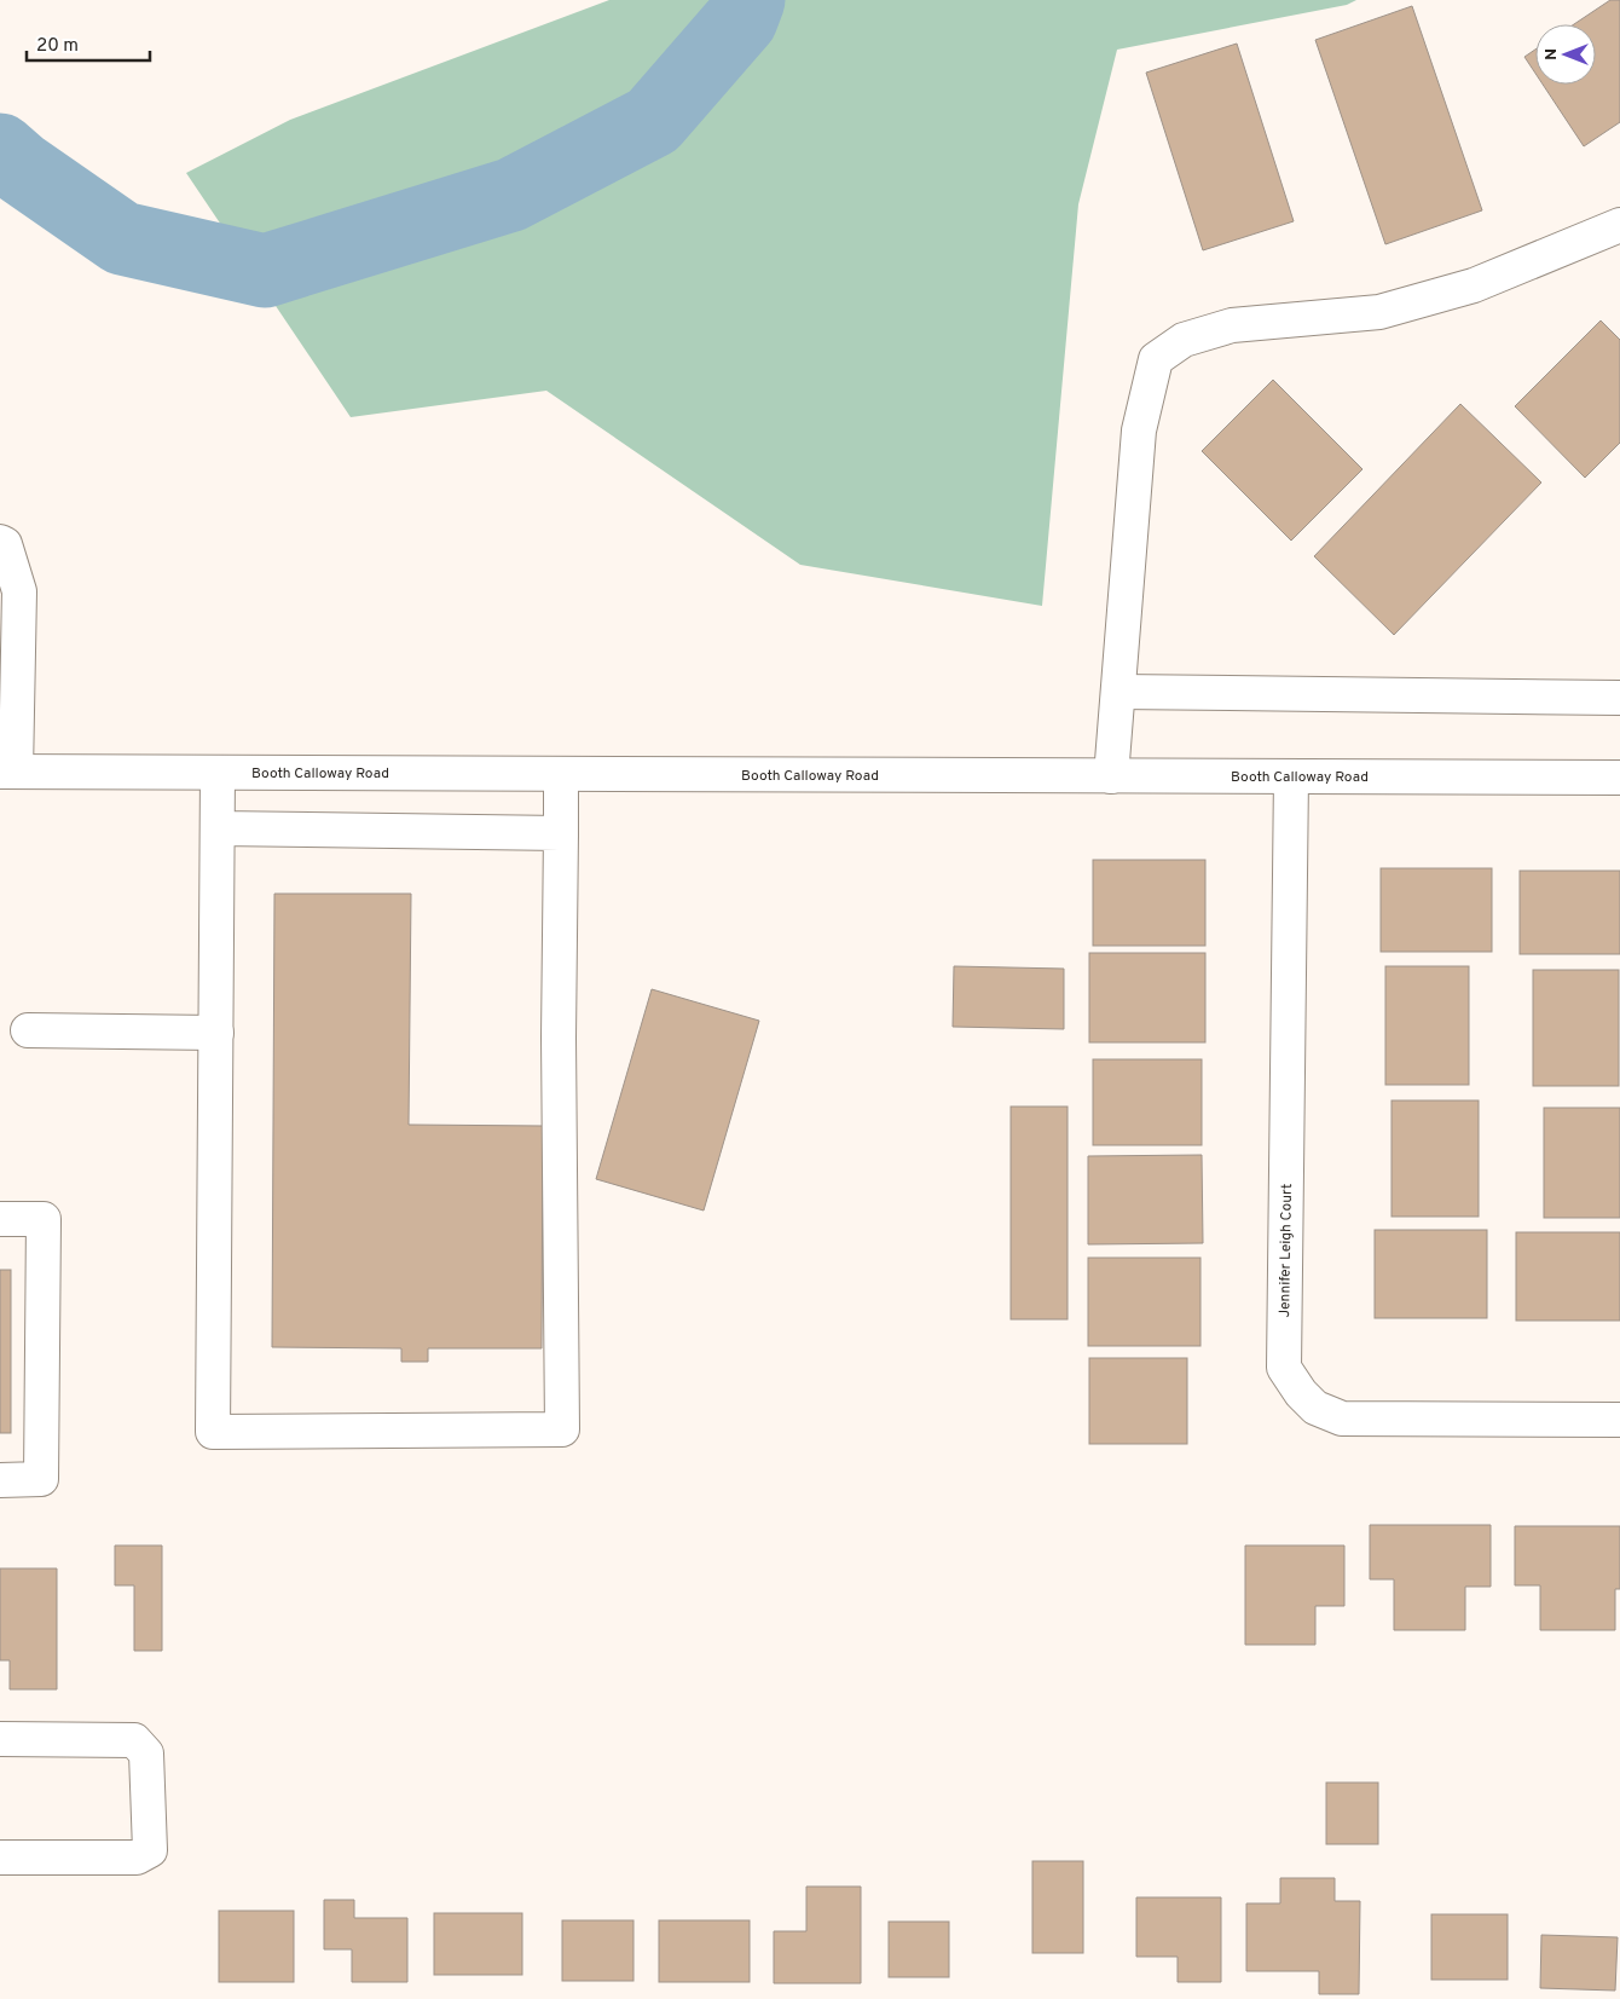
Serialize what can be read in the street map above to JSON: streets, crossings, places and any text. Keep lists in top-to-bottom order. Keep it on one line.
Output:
{"streets":{"street":["Booth Calloway Road","Jennifer Leigh Court"]},"crossings":[["Booth Calloway Road","Jennifer Leigh Court"]],"scale_bar":"20 m","north":"left"}
